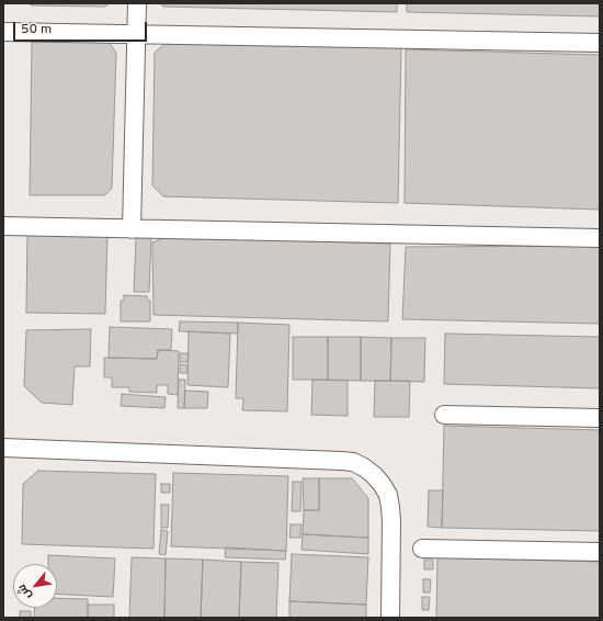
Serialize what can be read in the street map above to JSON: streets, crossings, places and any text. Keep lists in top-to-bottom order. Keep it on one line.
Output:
{"scale_bar":"50 m","north":"bottom left"}
